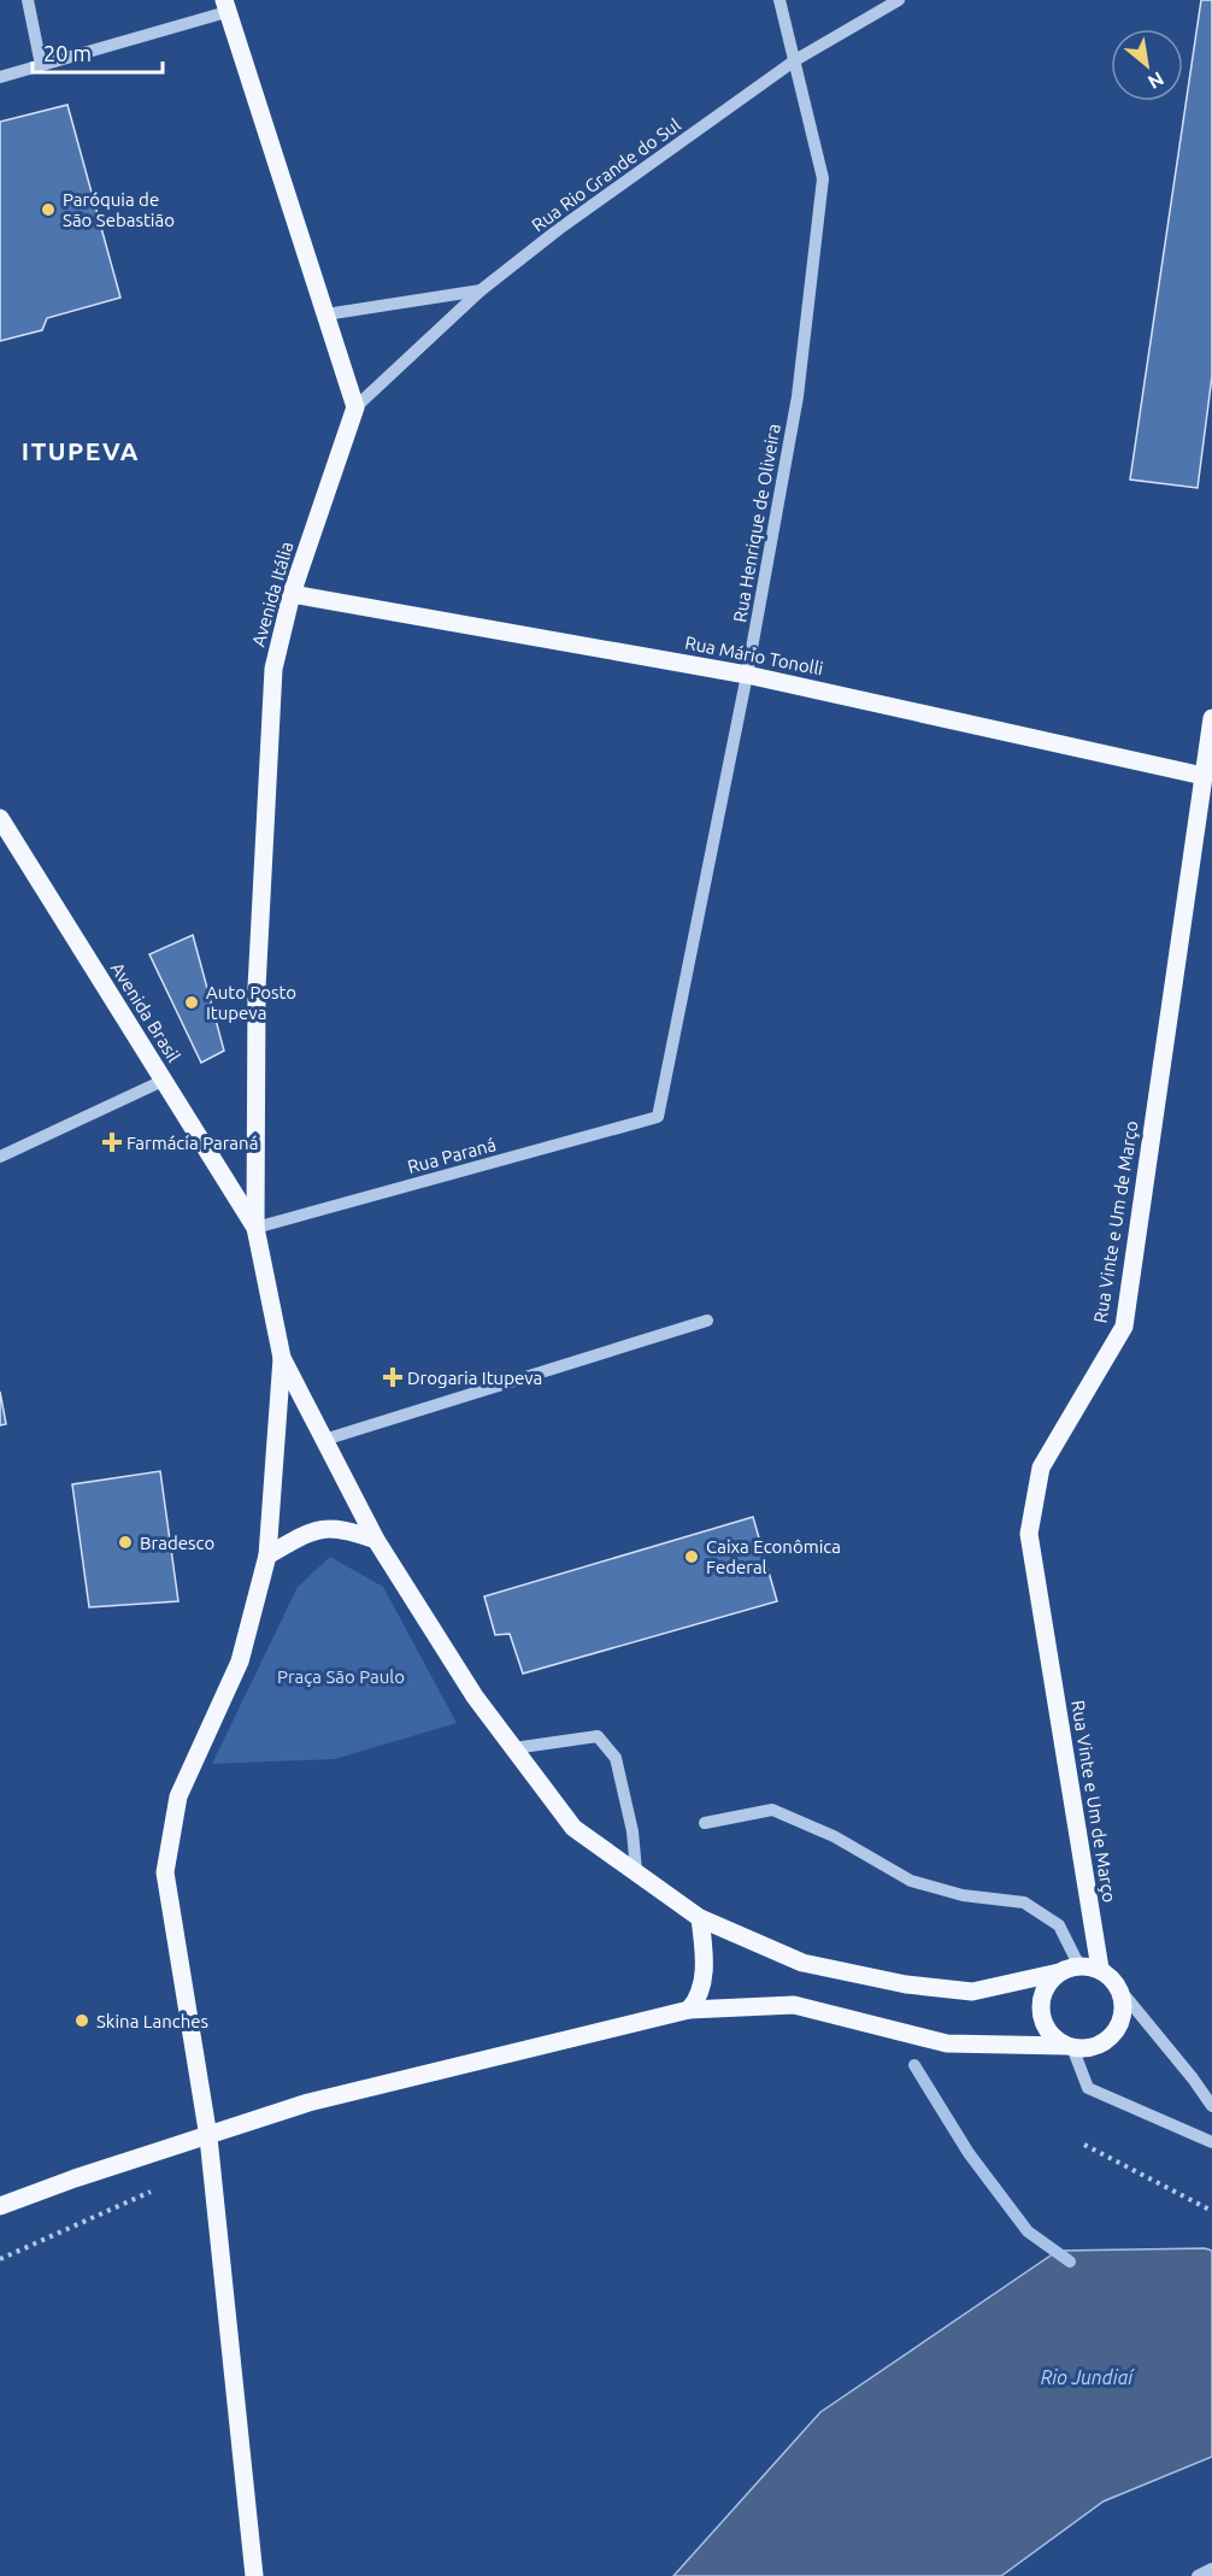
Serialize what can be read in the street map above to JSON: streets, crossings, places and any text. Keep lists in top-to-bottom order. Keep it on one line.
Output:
{"streets":{"main road":["Avenida Itália","Rua Mário Tonolli","Avenida Brasil","Rua Vinte e Um de Março"],"street":["Rua Rio Grande do Sul","Rua Henrique de Oliveira","Rua Paraná"]},"crossings":[["Rua Rio Grande do Sul","Rua Henrique de Oliveira"],["Rua Rio Grande do Sul","Avenida Itália"],["Rua Henrique de Oliveira","Rua Mário Tonolli"],["Rua Henrique de Oliveira","Rua Paraná"],["Avenida Itália","Rua Mário Tonolli"],["Avenida Itália","Avenida Brasil"],["Avenida Itália","Rua Paraná"],["Rua Mário Tonolli","Rua Vinte e Um de Março"],["Avenida Brasil","Rua Paraná"]],"districts":["ITUPEVA"],"water":["Rio Jundiaí"],"parks":["Praça São Paulo"],"places":{"other":["Paróquia de São Sebastião","Auto Posto Itupeva","Bradesco","Caixa Econômica Federal","Skina Lanches"],"health":["Farmácia Paraná","Drogaria Itupeva"]},"scale_bar":"20 m","north":"bottom right"}
